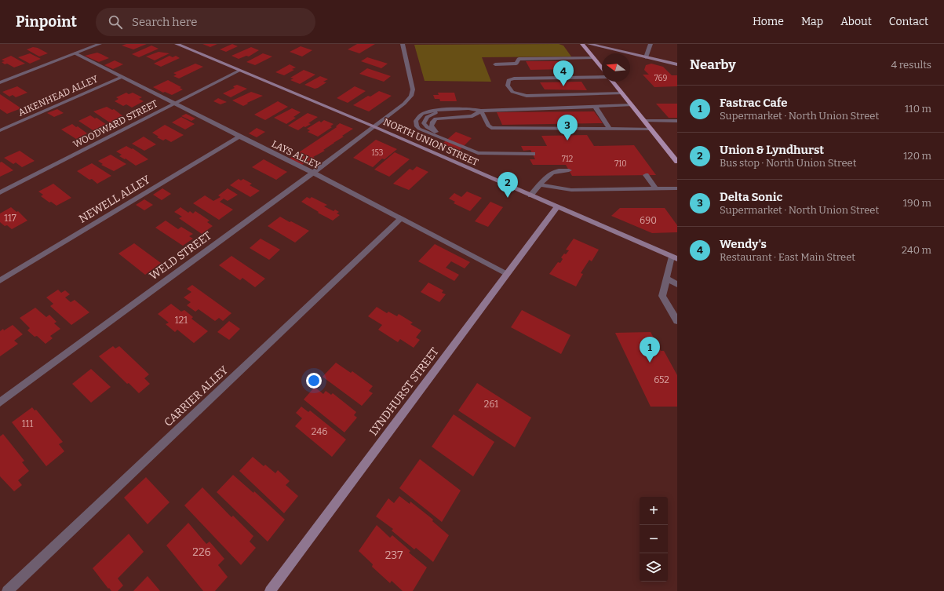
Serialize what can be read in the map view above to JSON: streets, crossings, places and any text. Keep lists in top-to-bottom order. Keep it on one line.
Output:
{"streets":{"street":["AIKENHEAD ALLEY","WOODWARD STREET","NORTH UNION STREET","LAYS ALLEY","NEWELL ALLEY","WELD STREET","LYNDHURST STREET","CARRIER ALLEY"]},"crossings":[["AIKENHEAD ALLEY","LAYS ALLEY"],["WOODWARD STREET","NORTH UNION STREET"],["WOODWARD STREET","LAYS ALLEY"],["NORTH UNION STREET","WELD STREET"],["NORTH UNION STREET","LYNDHURST STREET"],["LAYS ALLEY","NEWELL ALLEY"],["LAYS ALLEY","WELD STREET"],["LAYS ALLEY","LYNDHURST STREET"],["LAYS ALLEY","CARRIER ALLEY"]],"house_numbers":["769","153","712","710","117","690","121","652","261","111","246","226","237"],"north":"left","page":{"header":"Pinpoint","search":"Search here","nav":["Home","Map","About","Contact"],"heading":["Nearby","4 results"],"pins":["4","3","2","1"],"list":[{"mark":"1","name":"Fastrac Cafe","note":"Supermarket · North Union Street","value":"110 m"},{"mark":"2","name":"Union & Lyndhurst","note":"Bus stop · North Union Street","value":"120 m"},{"mark":"3","name":"Delta Sonic","note":"Supermarket · North Union Street","value":"190 m"},{"mark":"4","name":"Wendy's","note":"Restaurant · East Main Street","value":"240 m"}],"map_buttons":["+","−"]}}
